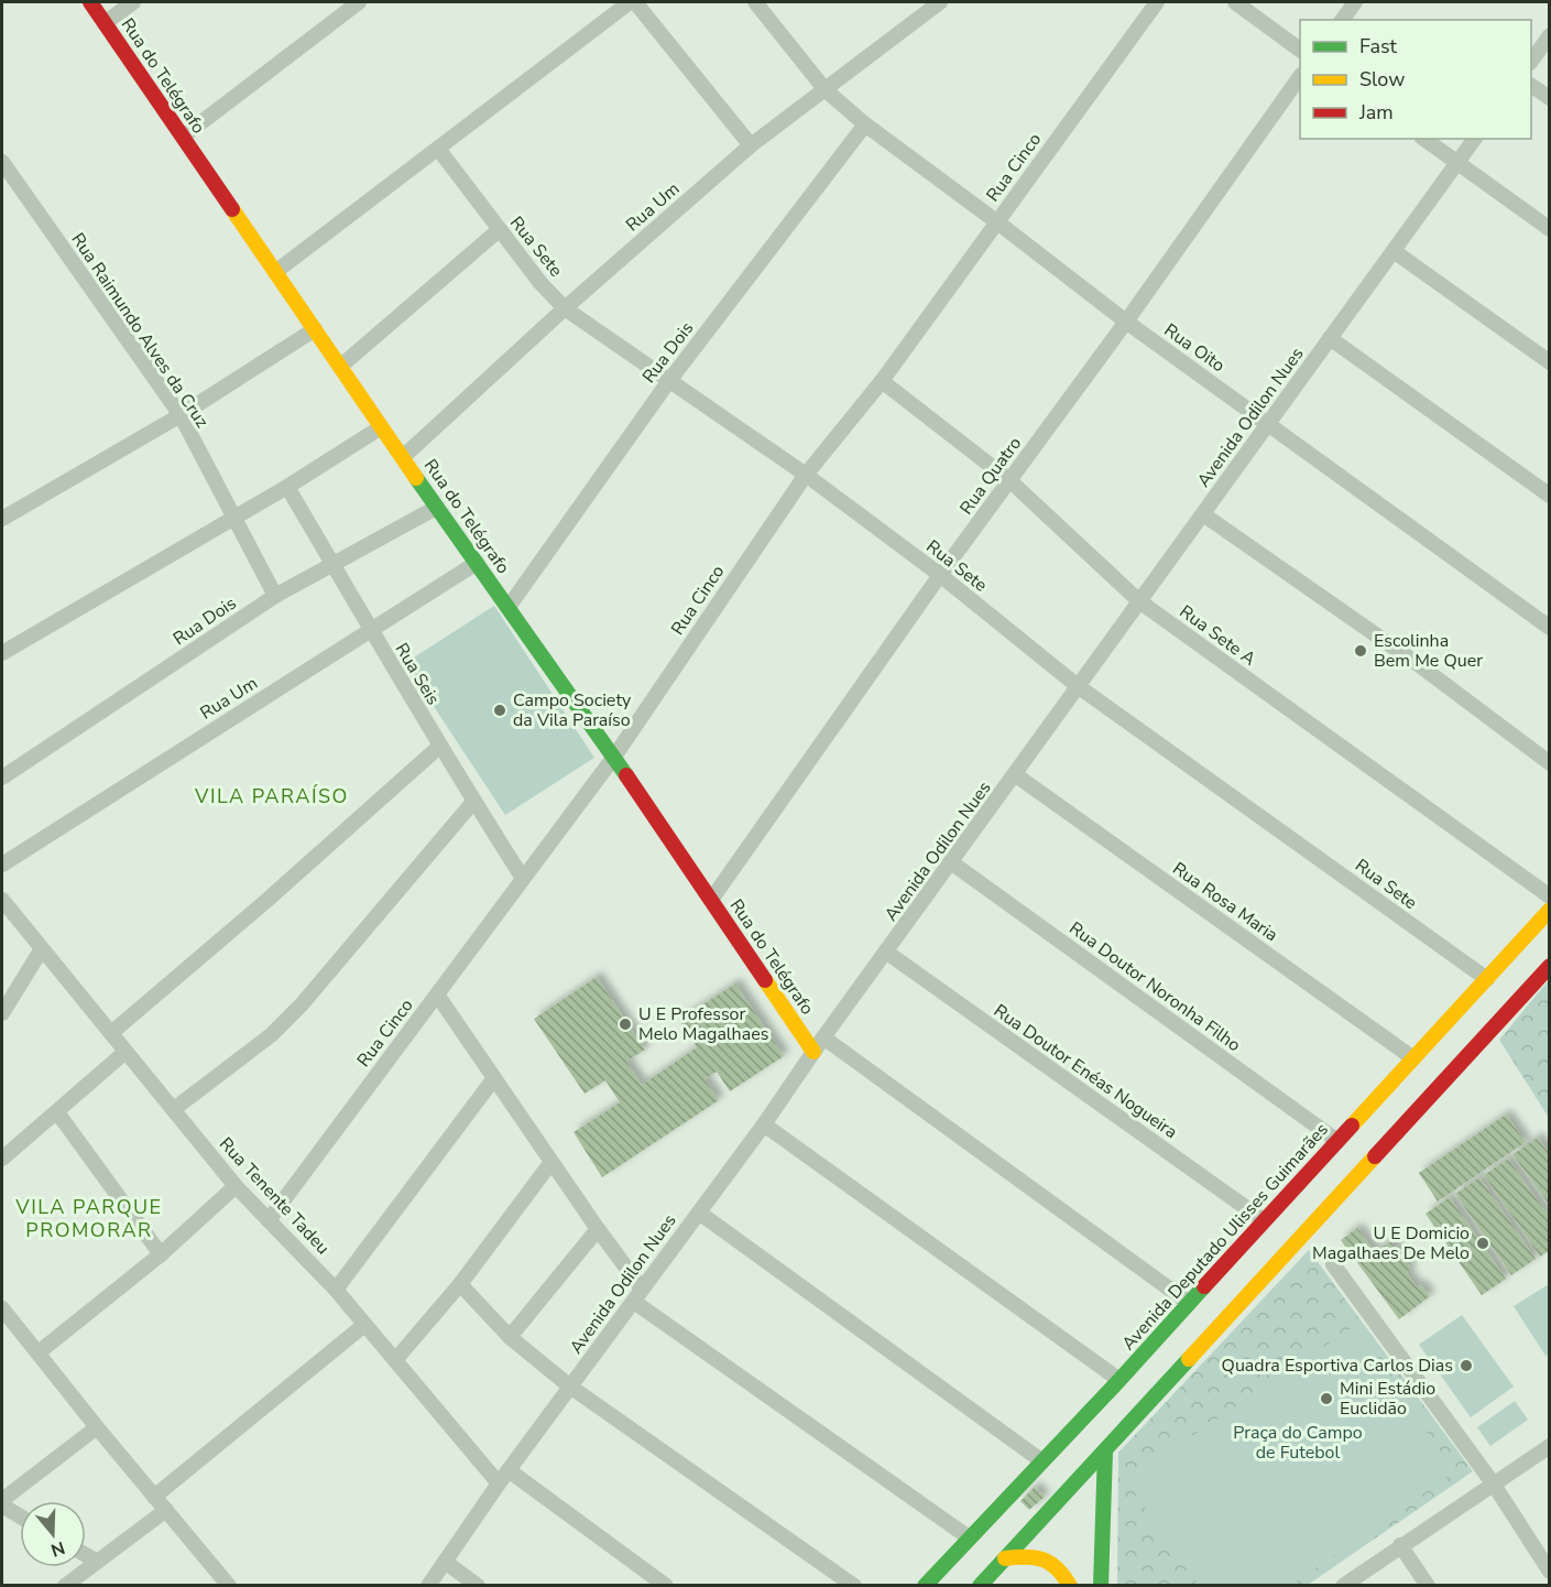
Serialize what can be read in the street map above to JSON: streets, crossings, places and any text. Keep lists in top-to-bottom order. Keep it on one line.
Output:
{"streets":{"street":["Rua do Telégrafo","Rua Cinco","Rua Um","Rua Sete","Rua Raimundo Alves da Cruz","Rua Oito","Rua Dois","Avenida Odilon Nues","Rua Quatro","Rua Sete A","Rua Seis","Rua Rosa Maria","Rua Doutor Noronha Filho","Rua Doutor Enéas Nogueira","Rua Tenente Tadeu","Avenida Deputado Ulisses Guimarães"]},"crossings":[["Rua do Telégrafo","Rua Cinco"],["Rua do Telégrafo","Rua Um"],["Rua do Telégrafo","Rua Dois"],["Rua do Telégrafo","Avenida Odilon Nues"],["Rua do Telégrafo","Rua Quatro"],["Rua Cinco","Rua Sete"],["Rua Cinco","Rua Oito"],["Rua Cinco","Rua Sete A"],["Rua Cinco","Rua Seis"],["Rua Cinco","Rua Tenente Tadeu"],["Rua Um","Rua Sete"],["Rua Um","Rua Oito"],["Rua Um","Rua Seis"],["Rua Sete","Rua Dois"],["Rua Sete","Avenida Odilon Nues"],["Rua Sete","Rua Quatro"],["Rua Sete","Avenida Deputado Ulisses Guimarães"],["Rua Raimundo Alves da Cruz","Rua Dois"],["Rua Oito","Rua Dois"],["Rua Oito","Avenida Odilon Nues"],["Rua Oito","Rua Quatro"],["Rua Dois","Rua Seis"],["Avenida Odilon Nues","Rua Sete A"],["Avenida Odilon Nues","Rua Rosa Maria"],["Avenida Odilon Nues","Rua Doutor Noronha Filho"],["Avenida Odilon Nues","Rua Doutor Enéas Nogueira"],["Avenida Odilon Nues","Rua Tenente Tadeu"],["Rua Quatro","Rua Sete A"],["Rua Rosa Maria","Avenida Deputado Ulisses Guimarães"],["Rua Doutor Noronha Filho","Avenida Deputado Ulisses Guimarães"],["Rua Doutor Enéas Nogueira","Avenida Deputado Ulisses Guimarães"]],"districts":["VILA PARAÍSO","VILA PARQUE PROMORAR"],"parks":["Praça do Campo de Futebol"],"places":["Escolinha Bem Me Quer","Campo Society da Vila Paraíso","U E Professor Melo Magalhaes","U E Domicio Magalhaes De Melo","Quadra Esportiva Carlos Dias","Mini Estádio Euclidão"],"legend":["Fast","Slow","Jam"],"north":"bottom"}
